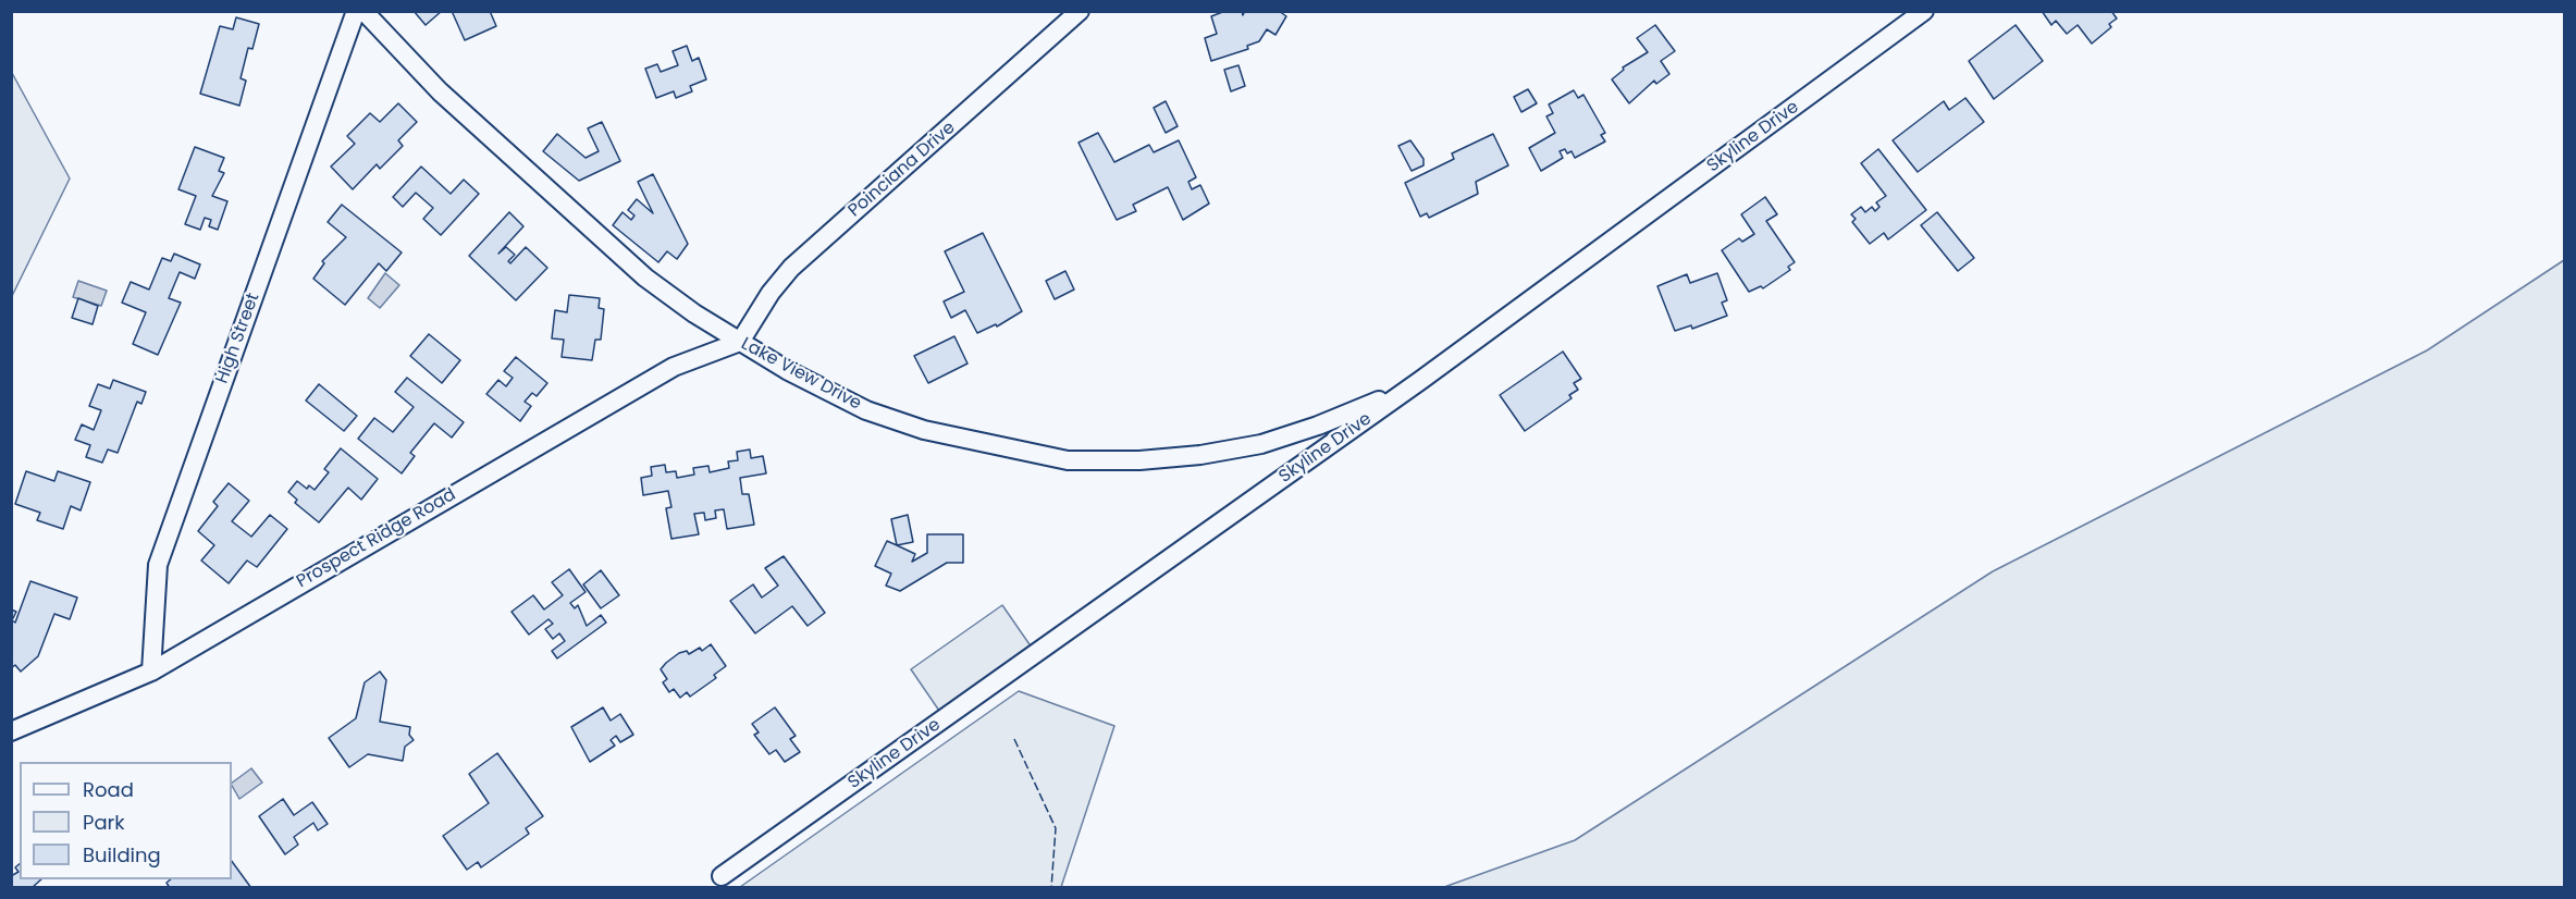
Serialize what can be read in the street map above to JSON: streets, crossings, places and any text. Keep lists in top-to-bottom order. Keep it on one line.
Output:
{"streets":{"street":["Skyline Drive","Poinciana Drive","High Street","Lake View Drive","Prospect Ridge Road"]},"crossings":[["Skyline Drive","Lake View Drive"],["Poinciana Drive","Lake View Drive"],["Poinciana Drive","Prospect Ridge Road"],["High Street","Prospect Ridge Road"],["Lake View Drive","Prospect Ridge Road"]],"legend":["Road","Park","Building"]}
